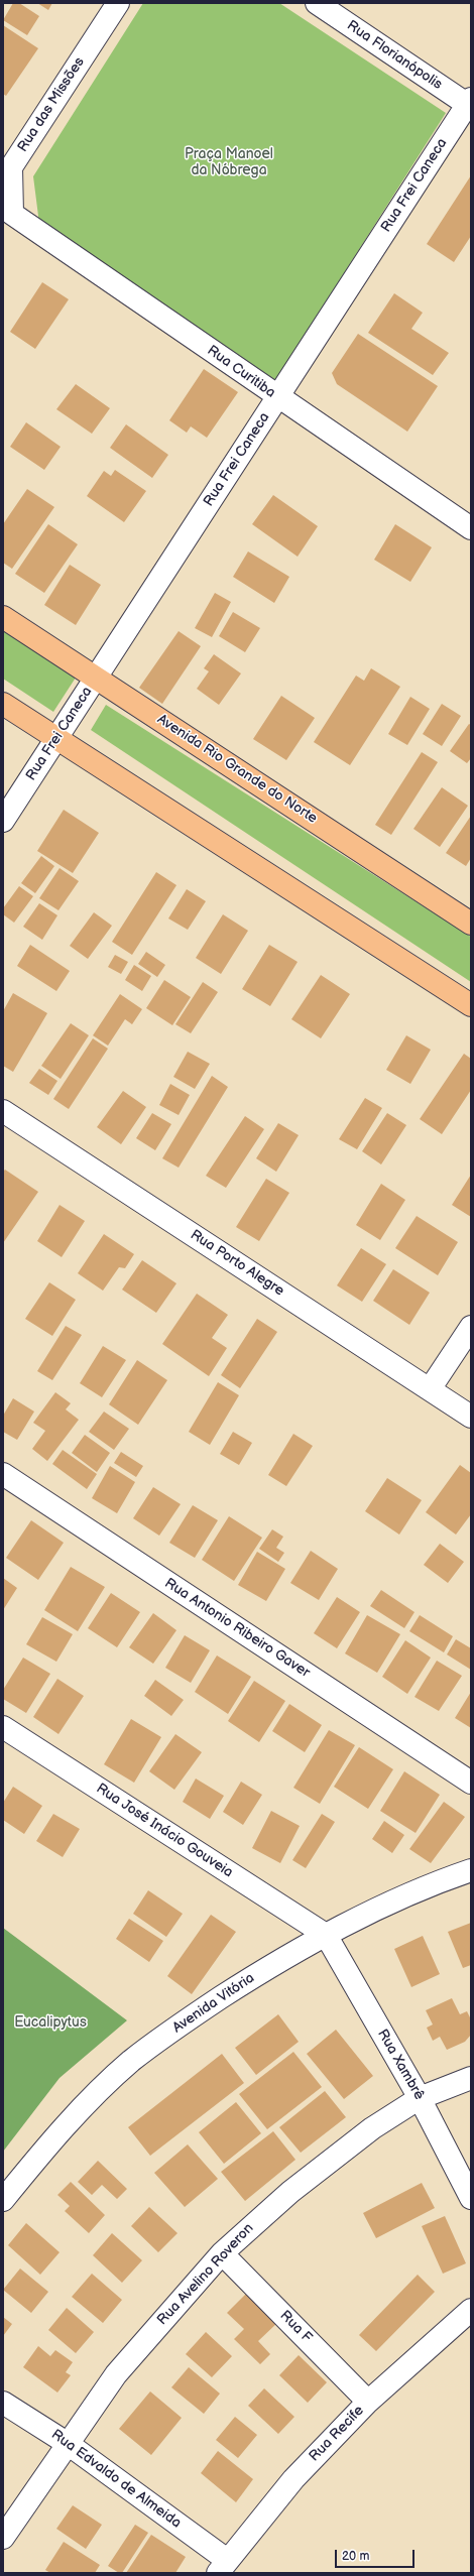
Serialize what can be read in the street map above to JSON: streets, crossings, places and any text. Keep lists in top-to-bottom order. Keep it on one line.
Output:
{"streets":{"main road":["Avenida Rio Grande do Norte"],"street":["Rua Florianópolis","Rua das Missões","Rua Frei Caneca","Rua Curitiba","Rua Porto Alegre","Rua Antonio Ribeiro Gaver","Rua José Inácio Gouveia","Avenida Vitória","Rua Xambrê","Rua Avelino Roveron","Rua F","Rua Recife","Rua Edvaldo de Almeida"]},"crossings":[["Rua Florianópolis","Rua Frei Caneca"],["Rua das Missões","Rua Curitiba"],["Rua Frei Caneca","Rua Curitiba"],["Rua Frei Caneca","Avenida Rio Grande do Norte"],["Rua José Inácio Gouveia","Avenida Vitória"],["Rua José Inácio Gouveia","Rua Xambrê"],["Avenida Vitória","Rua Xambrê"],["Rua Xambrê","Rua Avelino Roveron"],["Rua Avelino Roveron","Rua F"],["Rua Avelino Roveron","Rua Edvaldo de Almeida"],["Rua F","Rua Recife"],["Rua Recife","Rua Edvaldo de Almeida"]],"parks":["Praça Manoel da Nóbrega","Eucalipytus"],"scale_bar":"20 m"}
